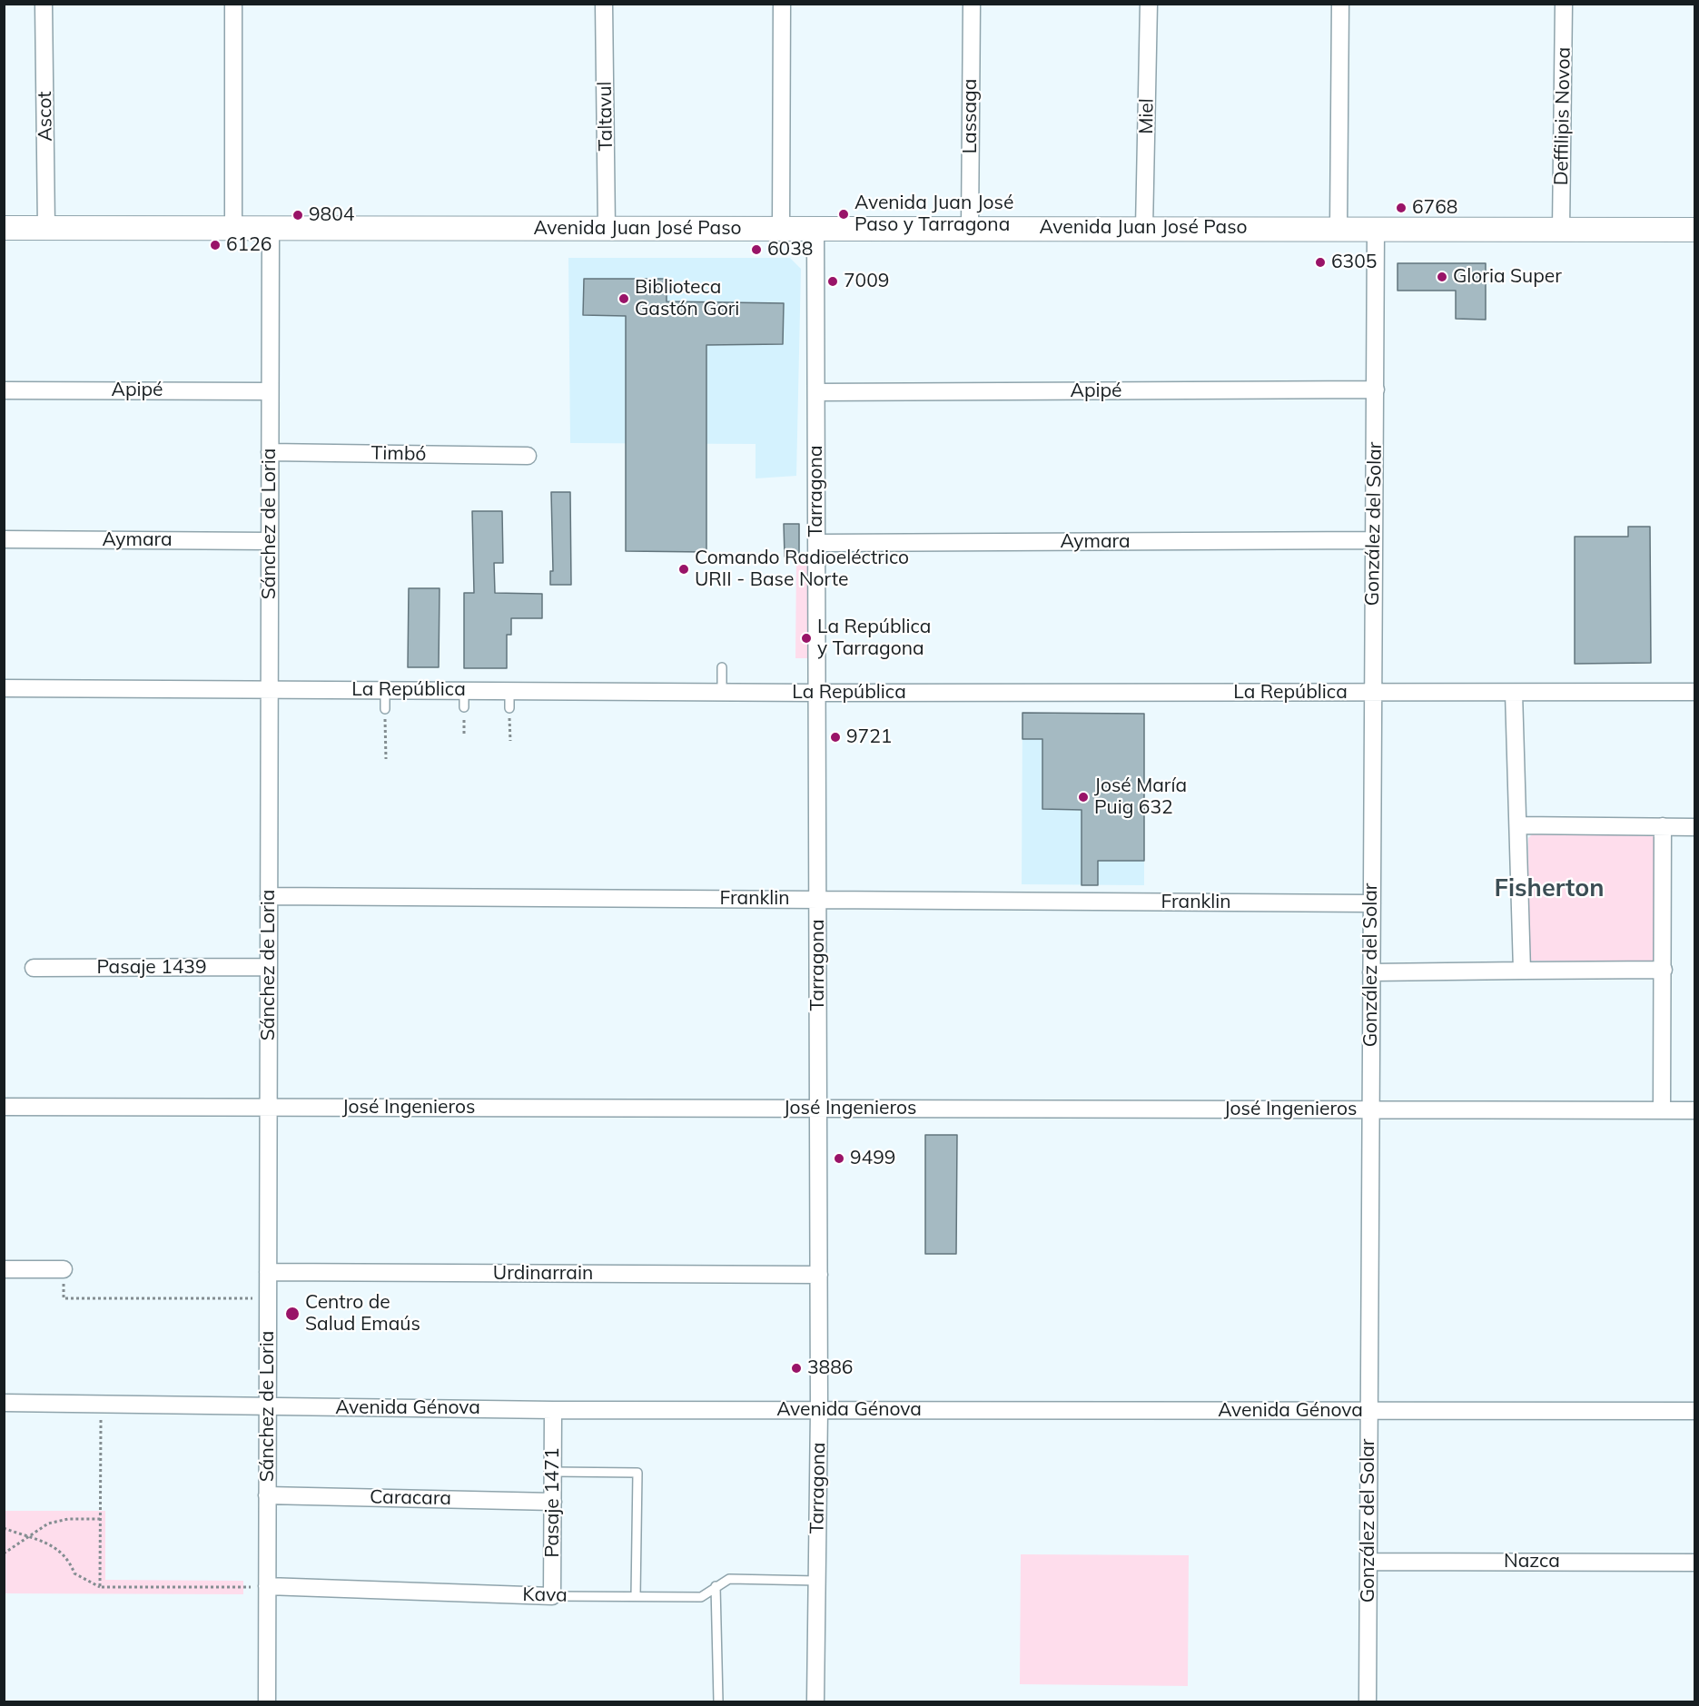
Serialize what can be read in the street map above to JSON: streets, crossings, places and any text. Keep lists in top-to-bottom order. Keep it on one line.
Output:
{"streets":{"main road":["Avenida Juan José Paso"],"street":["Ascot","Taltavul","Lassaga","Miel","Deffilipis Novoa","Apipé","Timbó","Tarragona","Sánchez de Loria","González del Solar","Aymara","La República","Franklin","Pasaje 1439","José Ingenieros","Urdinarrain","Avenida Génova","Caracara","Pasaje 1471","Nazca","Kava"]},"crossings":[["Ascot","Avenida Juan José Paso"],["Taltavul","Avenida Juan José Paso"],["Lassaga","Avenida Juan José Paso"],["Miel","Avenida Juan José Paso"],["Deffilipis Novoa","Avenida Juan José Paso"],["Avenida Juan José Paso","Tarragona"],["Avenida Juan José Paso","Sánchez de Loria"],["Avenida Juan José Paso","González del Solar"],["Apipé","Tarragona"],["Apipé","Sánchez de Loria"],["Apipé","González del Solar"],["Timbó","Sánchez de Loria"],["Tarragona","Aymara"],["Tarragona","La República"],["Tarragona","Franklin"],["Tarragona","José Ingenieros"],["Tarragona","Urdinarrain"],["Tarragona","Avenida Génova"],["Tarragona","Kava"],["Sánchez de Loria","Aymara"],["Sánchez de Loria","La República"],["Sánchez de Loria","Franklin"],["Sánchez de Loria","Pasaje 1439"],["Sánchez de Loria","José Ingenieros"],["Sánchez de Loria","Urdinarrain"],["Sánchez de Loria","Avenida Génova"],["Sánchez de Loria","Caracara"],["Sánchez de Loria","Kava"],["González del Solar","Aymara"],["González del Solar","La República"],["González del Solar","Franklin"],["González del Solar","José Ingenieros"],["González del Solar","Avenida Génova"],["González del Solar","Nazca"],["Avenida Génova","Pasaje 1471"],["Caracara","Pasaje 1471"],["Pasaje 1471","Kava"]],"districts":["Fisherton"],"places":["6768","Avenida Juan José Paso y Tarragona","9804","6126","6038","6305","Gloria Super","7009","Biblioteca Gastón Gori","Comando Radioeléctrico URII - Base Norte","La República y Tarragona","9721","José María Puig 632","9499","Centro de Salud Emaús","3886"]}
